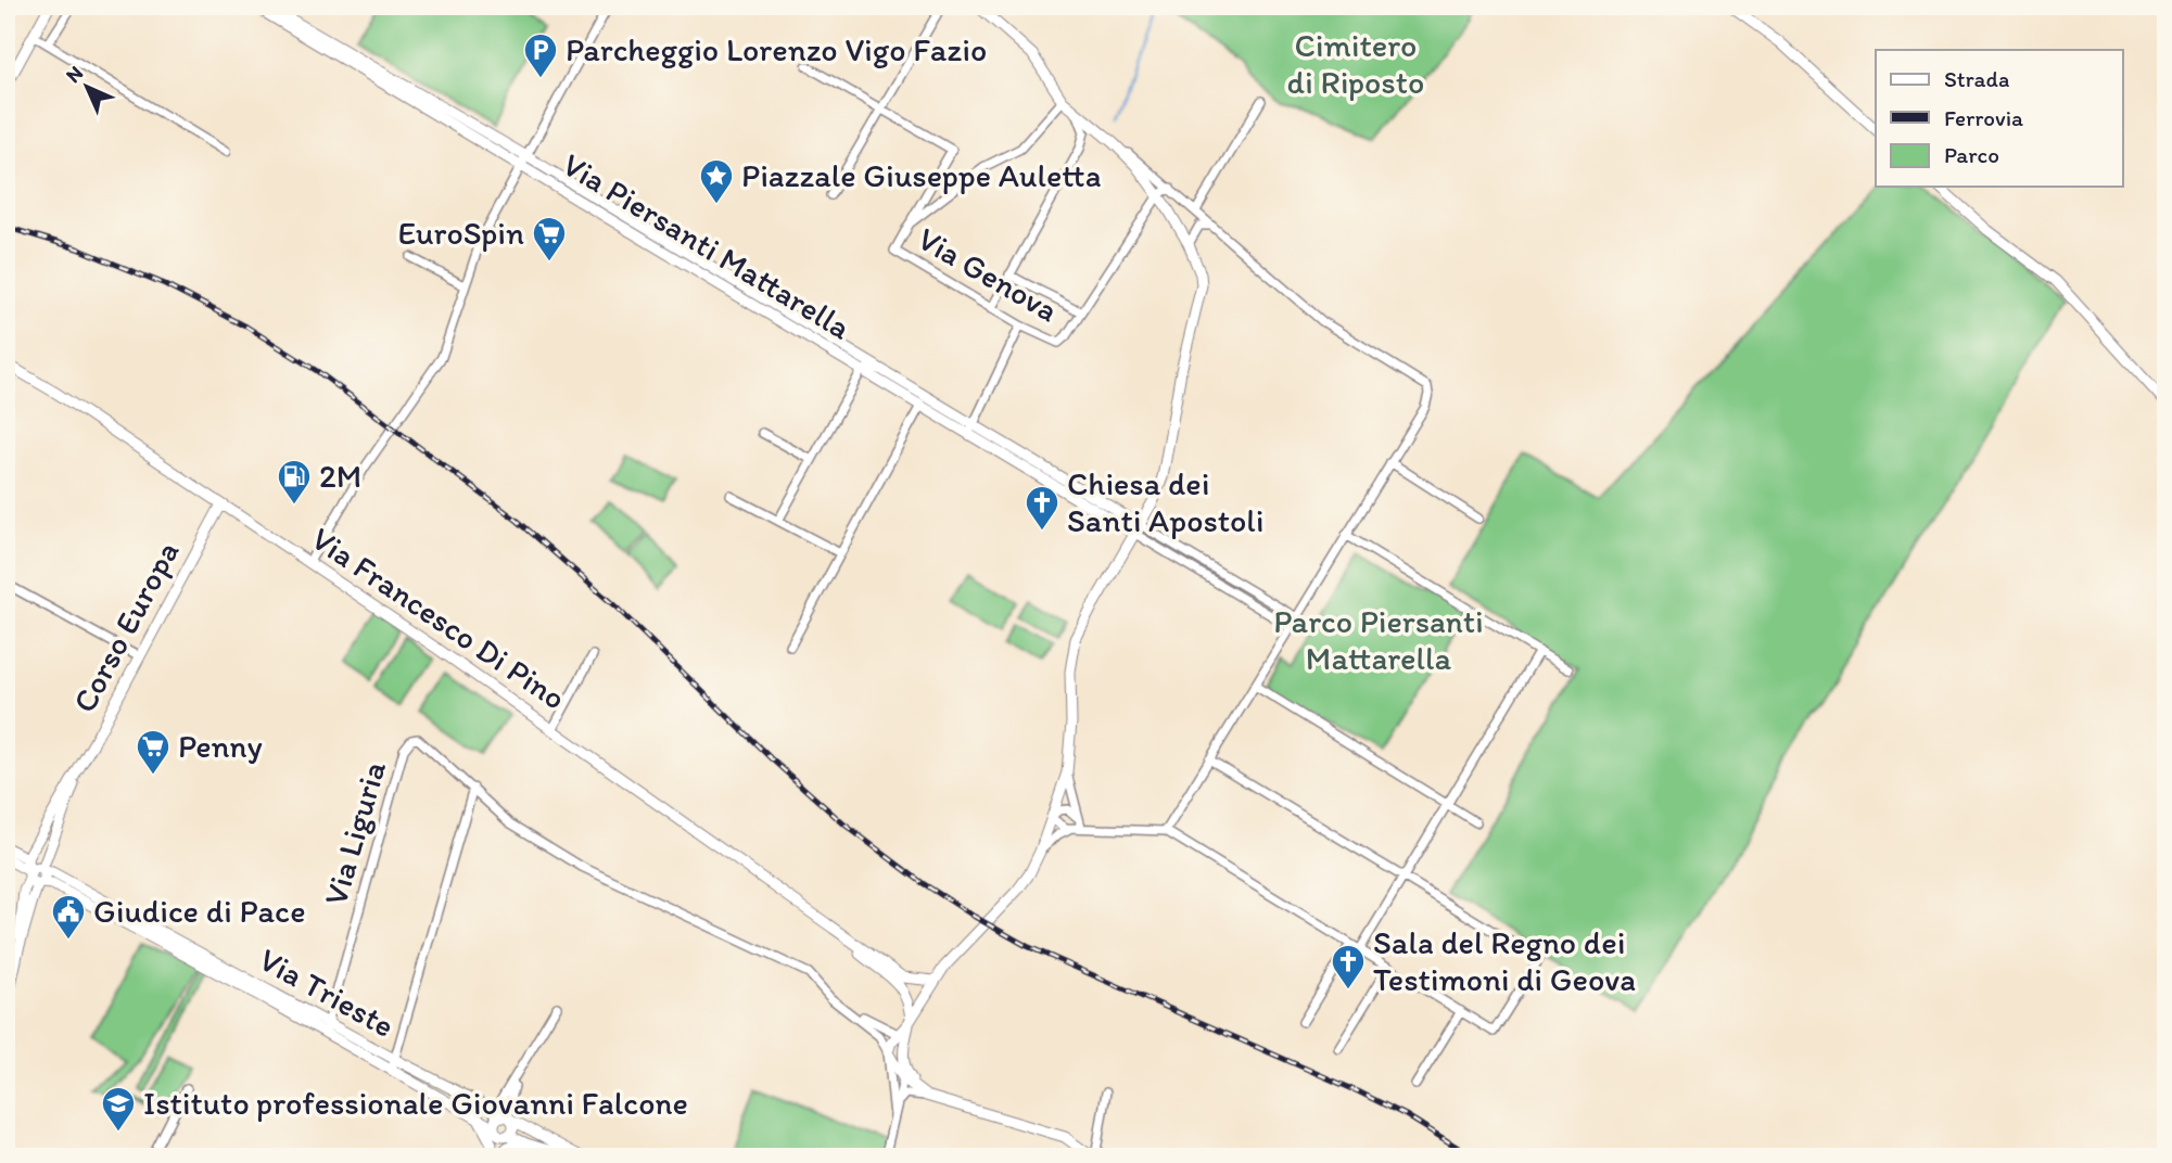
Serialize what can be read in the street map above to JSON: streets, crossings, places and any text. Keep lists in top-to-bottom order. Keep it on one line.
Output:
{"streets":{"street":["Via Piersanti Mattarella","Via Genova","Via Francesco Di Pino","Corso Europa","Via Liguria","Via Trieste"]},"crossings":[["Via Francesco Di Pino","Corso Europa"],["Via Liguria","Via Trieste"]],"parks":["Cimitero di Riposto","Parco Piersanti Mattarella"],"places":{"parking":["Parcheggio Lorenzo Vigo Fazio"],"place":["Piazzale Giuseppe Auletta"],"supermarket":["EuroSpin","Penny"],"fuel station":["2M"],"church":["Chiesa dei Santi Apostoli","Sala del Regno dei Testimoni di Geova"],"public building":["Giudice di Pace"],"school or university":["Istituto professionale Giovanni Falcone"]},"legend":["Strada","Ferrovia","Parco"],"north":"top left"}
